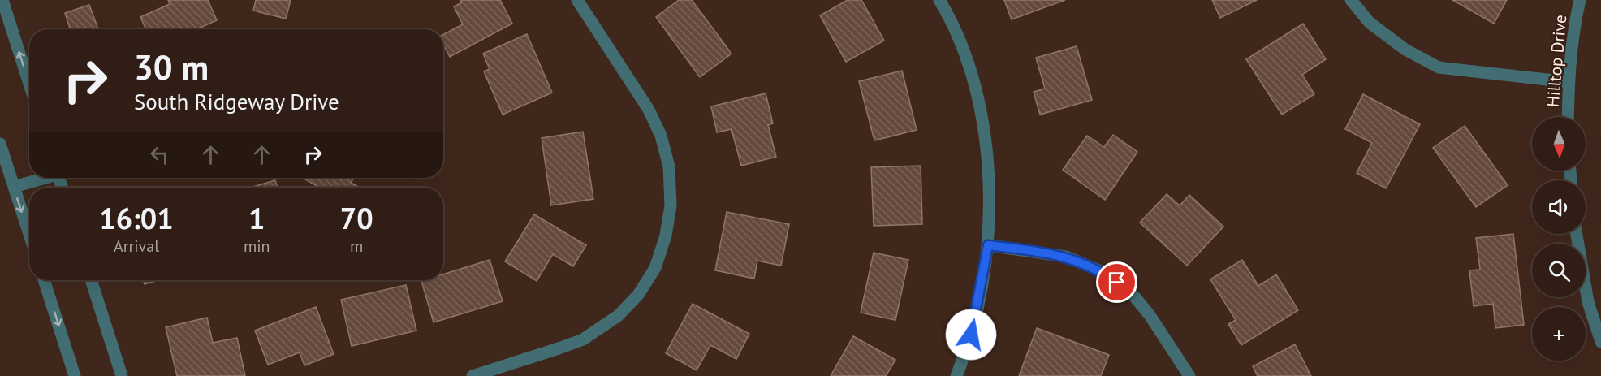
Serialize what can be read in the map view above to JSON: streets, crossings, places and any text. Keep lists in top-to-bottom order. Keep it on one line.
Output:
{"streets":{"street":["Hilltop Drive"]},"north":"bottom","page":{"turn":["30 m","South Ridgeway Drive"],"map_buttons":"+","eta":["16:01","Arrival","1","min","70","m"]}}
